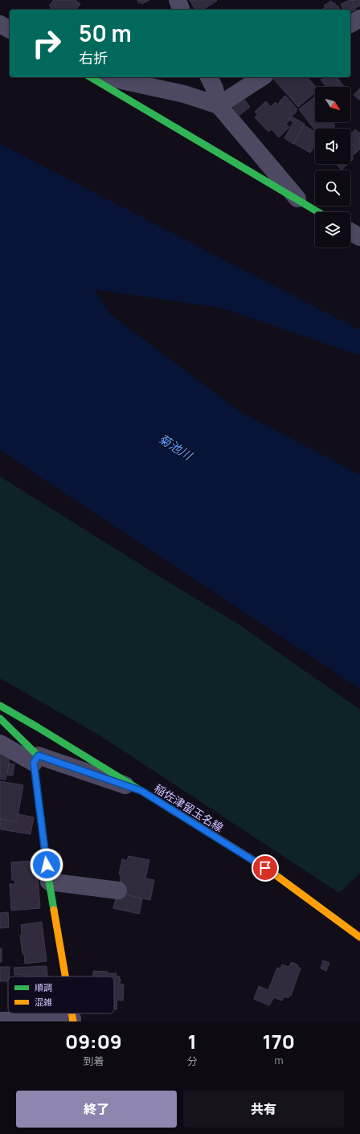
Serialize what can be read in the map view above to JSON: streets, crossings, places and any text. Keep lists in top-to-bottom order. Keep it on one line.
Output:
{"streets":{"street":["稲佐津留玉名線"]},"water":["菊池川"],"legend":["順調","混雑"],"north":"bottom right","page":{"turn":["50 m","右折"],"eta":["09:09","到着","1","分","170","m"],"buttons":["終了","共有"]}}
